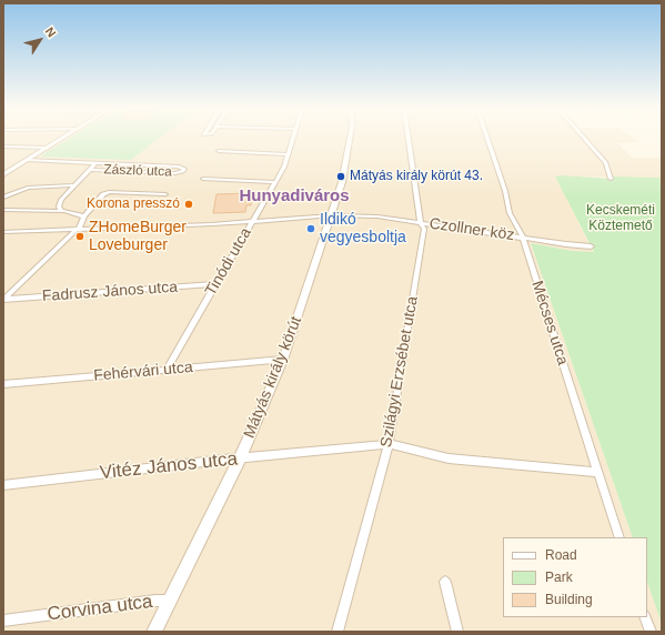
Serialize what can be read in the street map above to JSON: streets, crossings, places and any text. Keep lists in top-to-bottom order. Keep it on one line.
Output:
{"streets":{"street":["Zászló utca","Czollner köz","Tinódi utca","Fadrusz János utca","Mécses utca","Fehérvári utca","Szilágyi Erzsébet utca","Mátyás király körút","Vitéz János utca","Corvina utca"]},"crossings":[["Zászló utca","Czollner köz"],["Czollner köz","Tinódi utca"],["Czollner köz","Mécses utca"],["Czollner köz","Szilágyi Erzsébet utca"],["Czollner köz","Mátyás király körút"],["Tinódi utca","Fadrusz János utca"],["Tinódi utca","Fehérvári utca"],["Mécses utca","Vitéz János utca"],["Fehérvári utca","Mátyás király körút"],["Szilágyi Erzsébet utca","Vitéz János utca"],["Mátyás király körút","Vitéz János utca"],["Mátyás király körút","Corvina utca"]],"districts":["Hunyadiváros"],"parks":["Kecskeméti Köztemető"],"places":["Mátyás király körút 43.","Korona presszó","Ildikó vegyesboltja","ZHomeBurger Loveburger"],"legend":["Road","Park","Building"],"north":"top right"}
